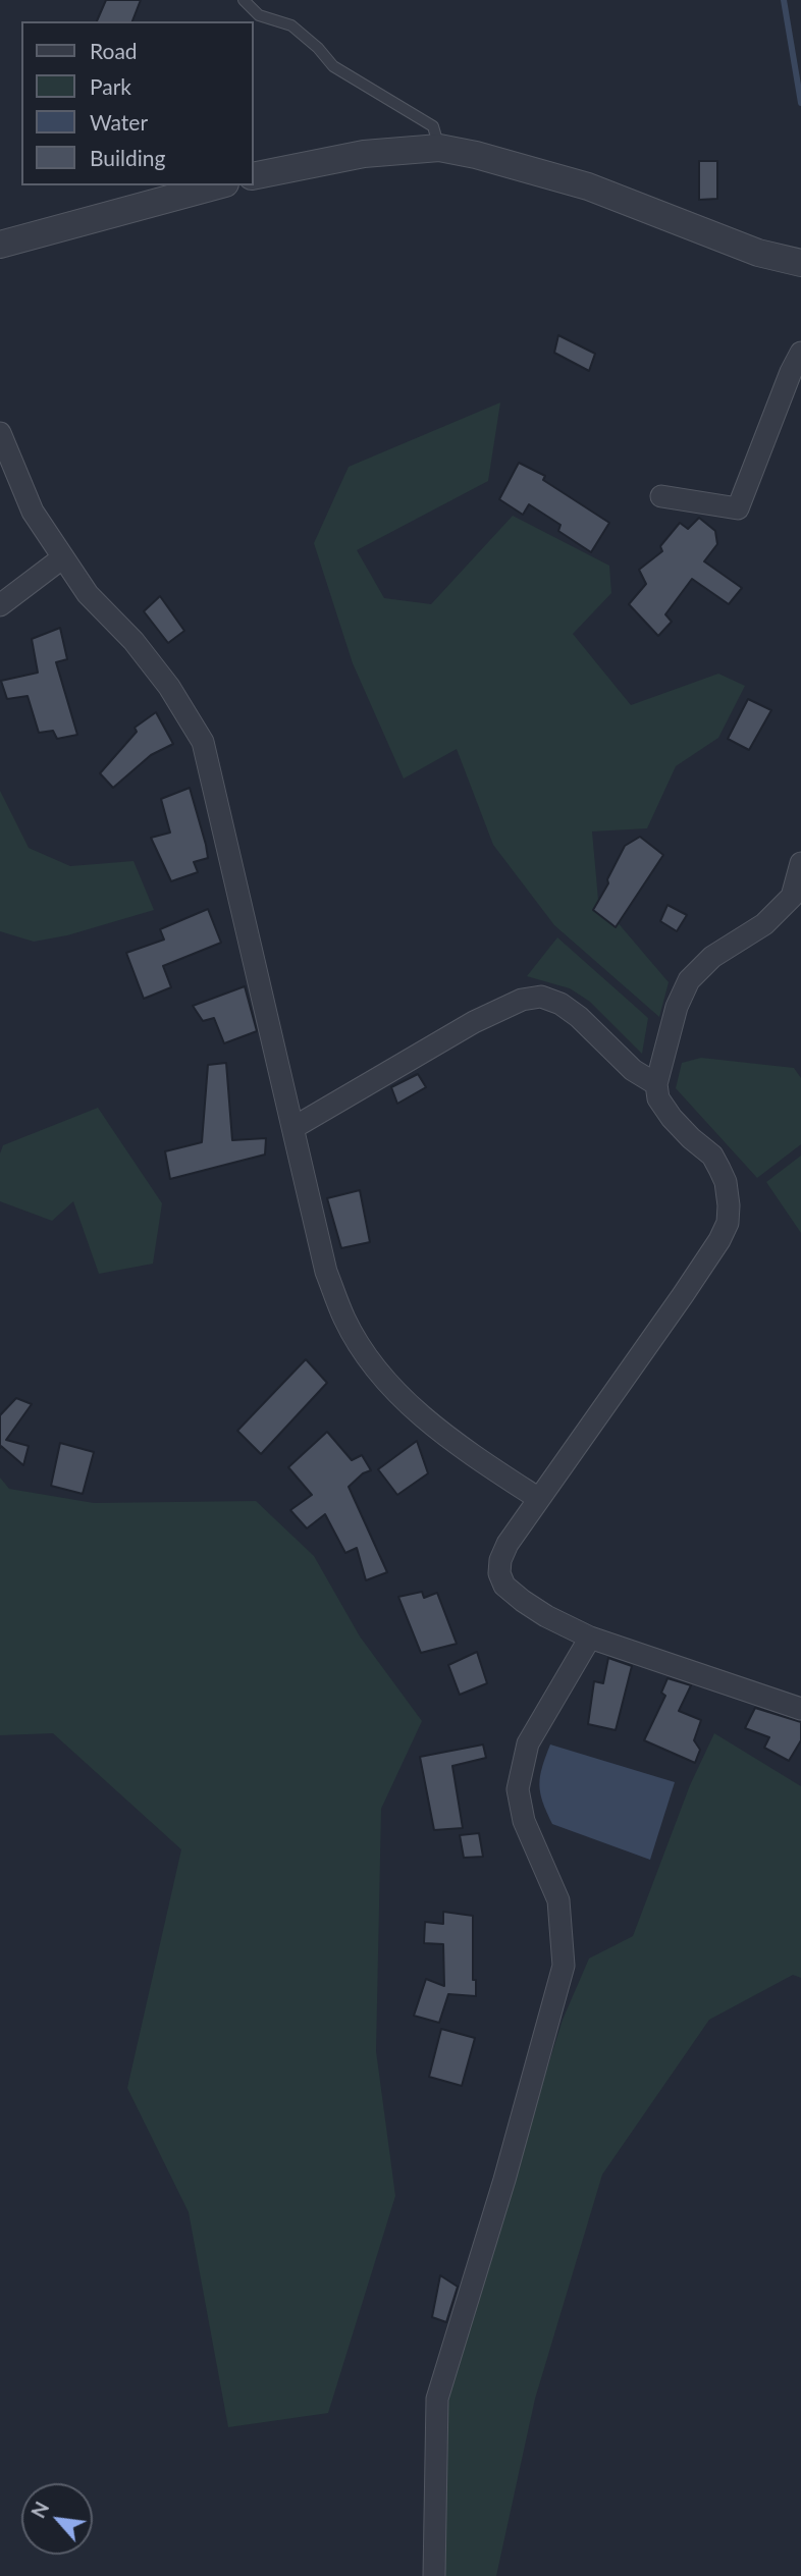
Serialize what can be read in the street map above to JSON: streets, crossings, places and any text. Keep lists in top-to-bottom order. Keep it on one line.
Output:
{"legend":["Road","Park","Water","Building"],"north":"top left"}
